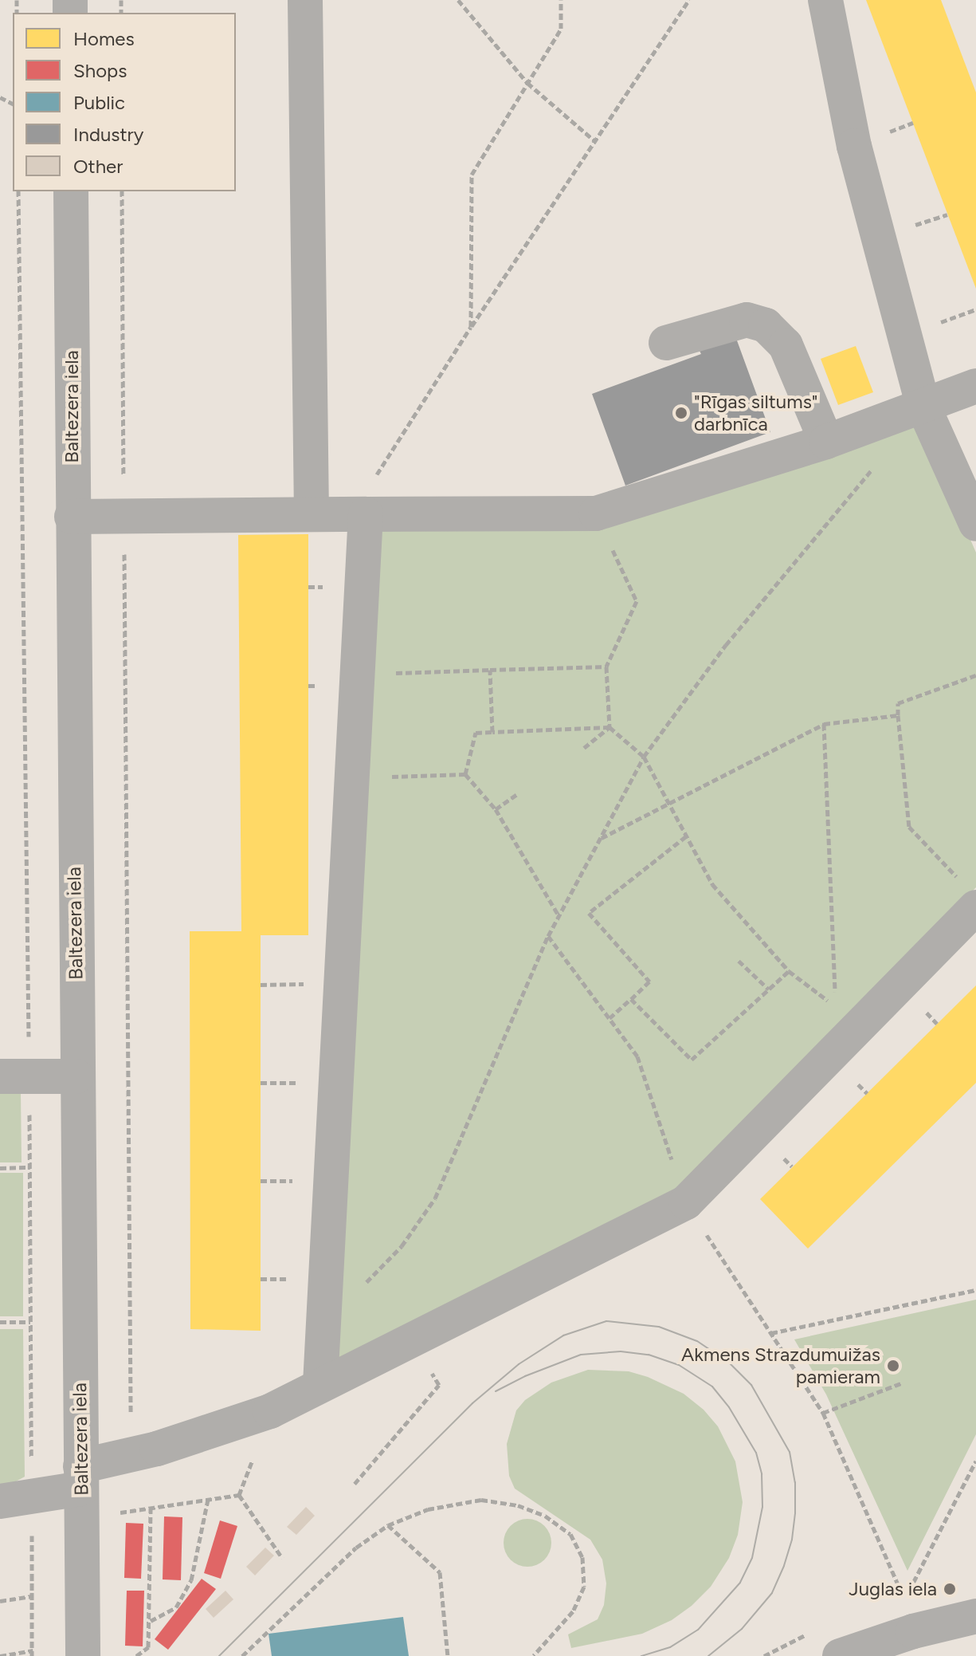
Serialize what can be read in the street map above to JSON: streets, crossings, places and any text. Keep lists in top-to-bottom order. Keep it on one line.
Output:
{"streets":{"street":["Baltezera iela"]},"places":["\"Rīgas siltums\" darbnīca","Akmens Strazdumuižas pamieram","Juglas iela"],"legend":["Homes","Shops","Public","Industry","Other"]}
